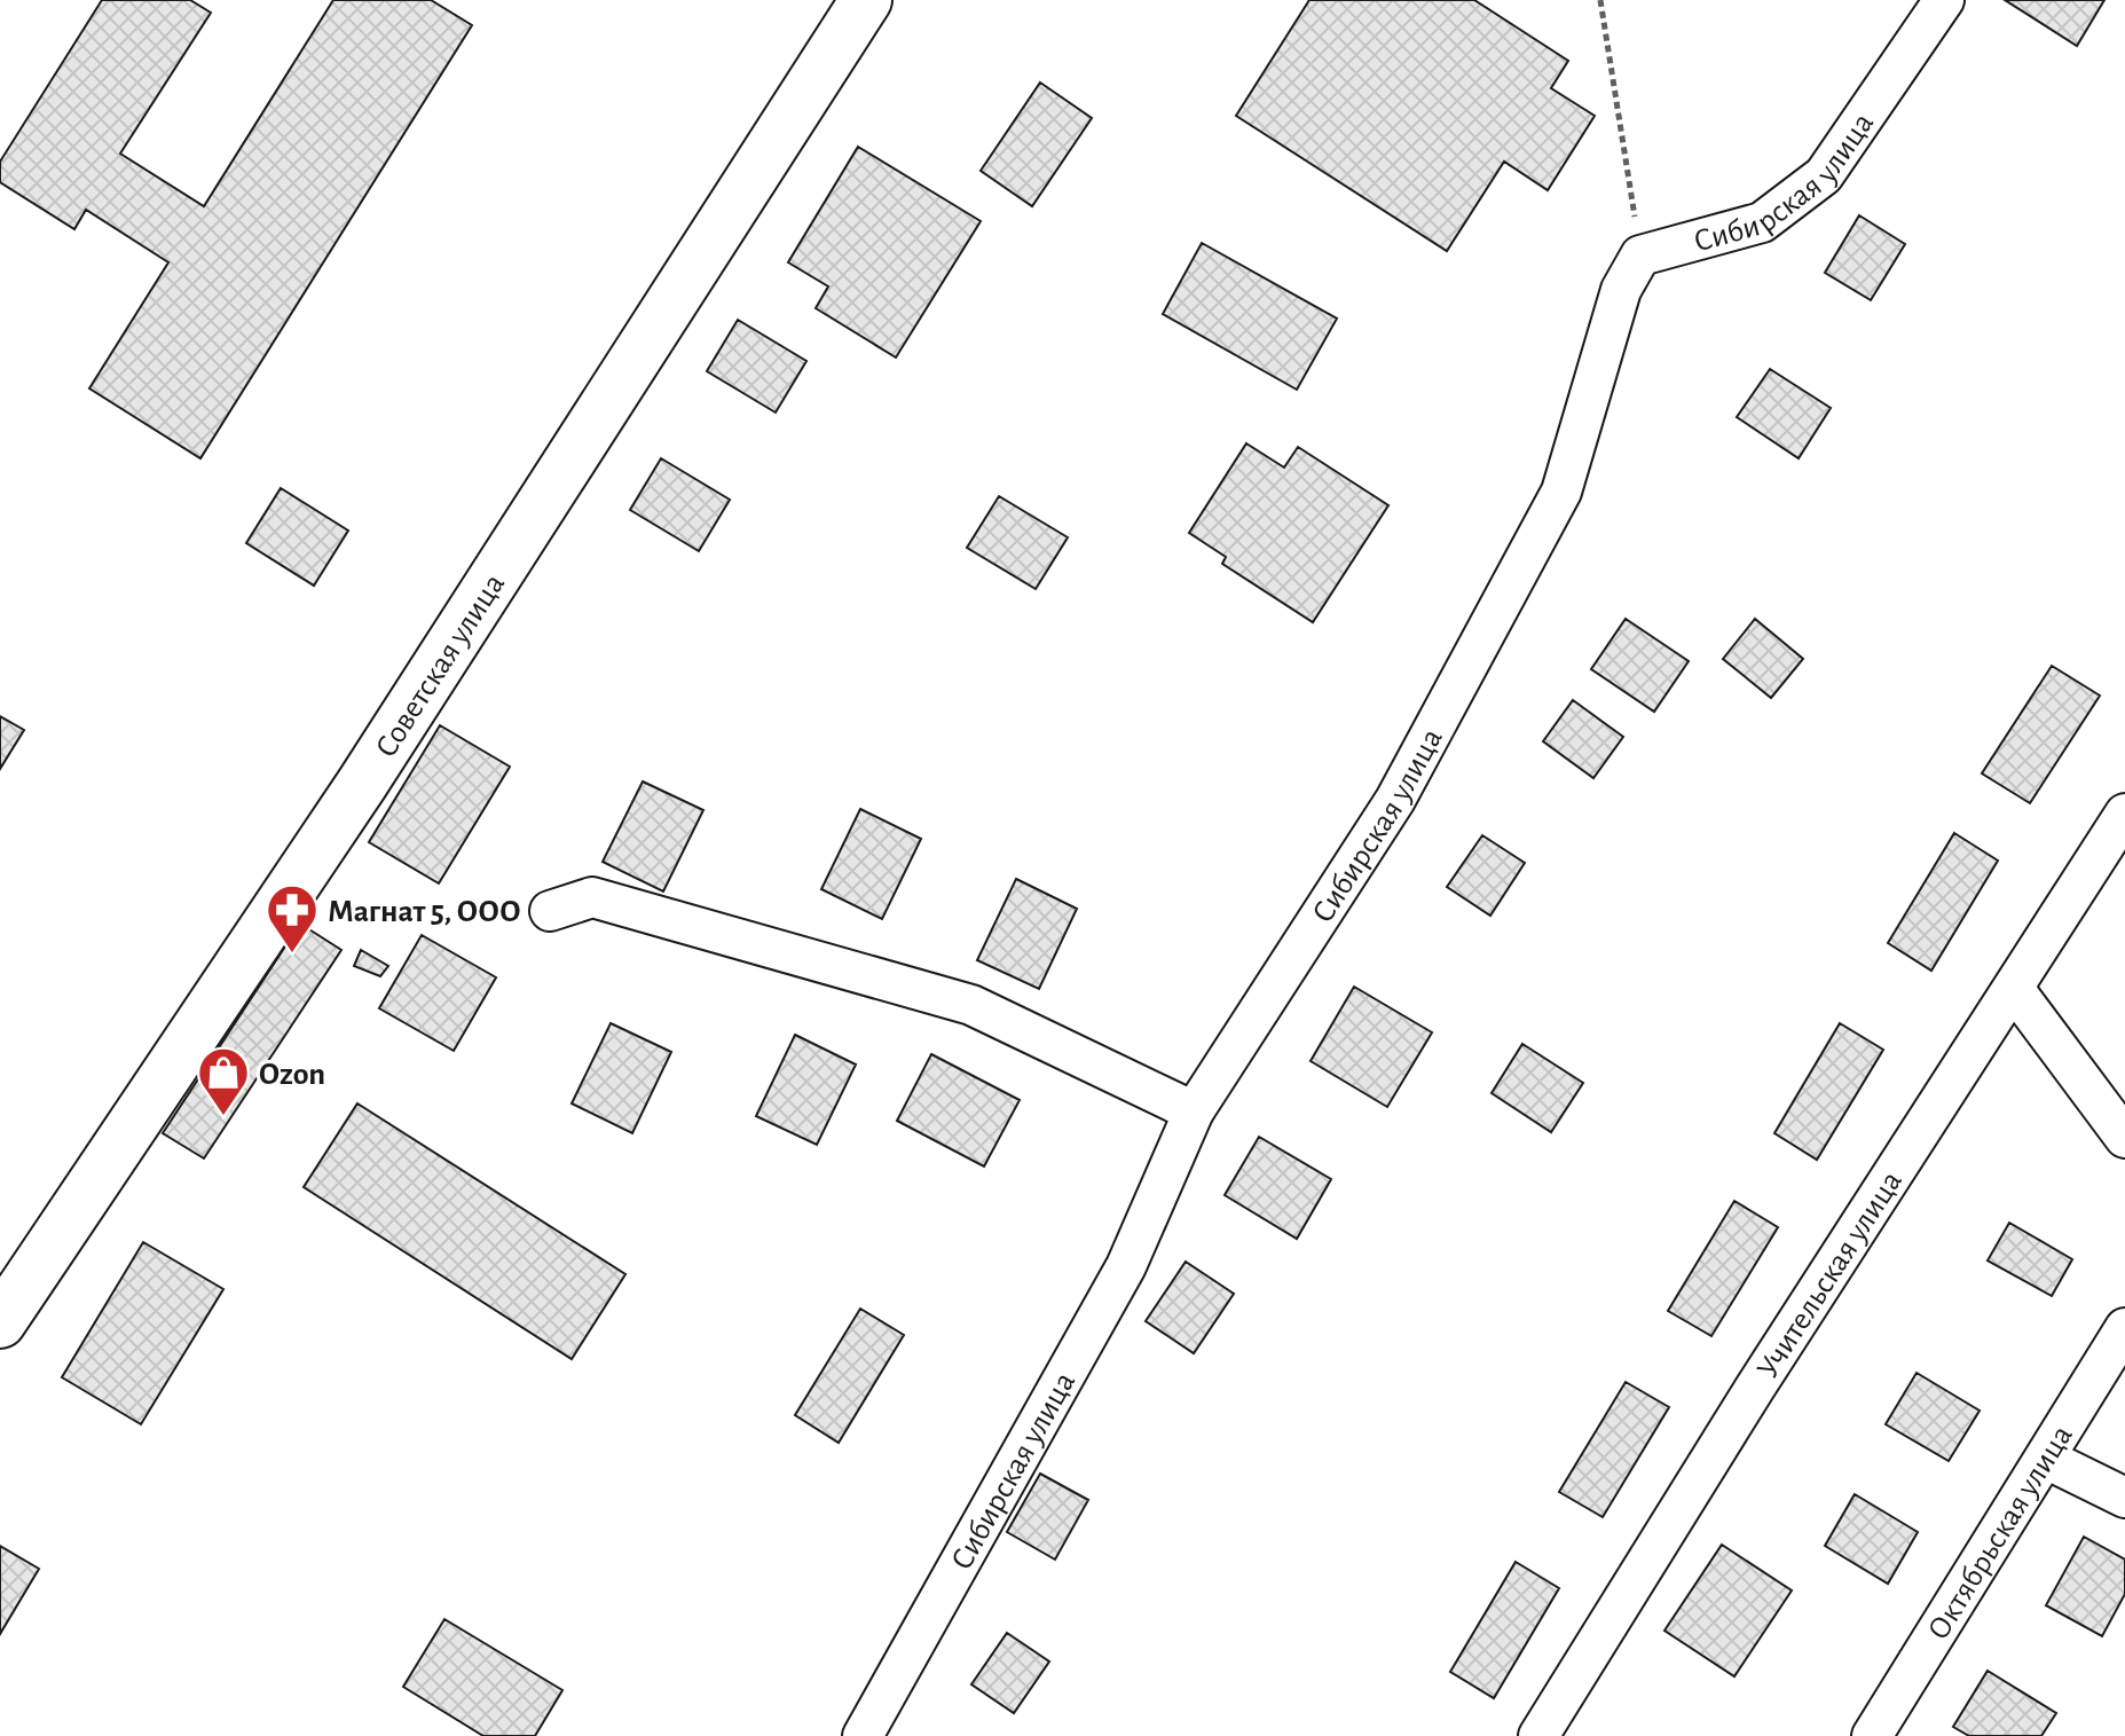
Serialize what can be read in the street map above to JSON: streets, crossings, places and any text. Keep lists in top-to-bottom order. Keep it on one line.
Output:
{"streets":{"main road":["Советская улица"],"street":["Сибирская улица","Учительская улица","Октябрьская улица"]},"places":{"pharmacy":["Магнат 5, ООО"],"shop":["Ozon"]}}
